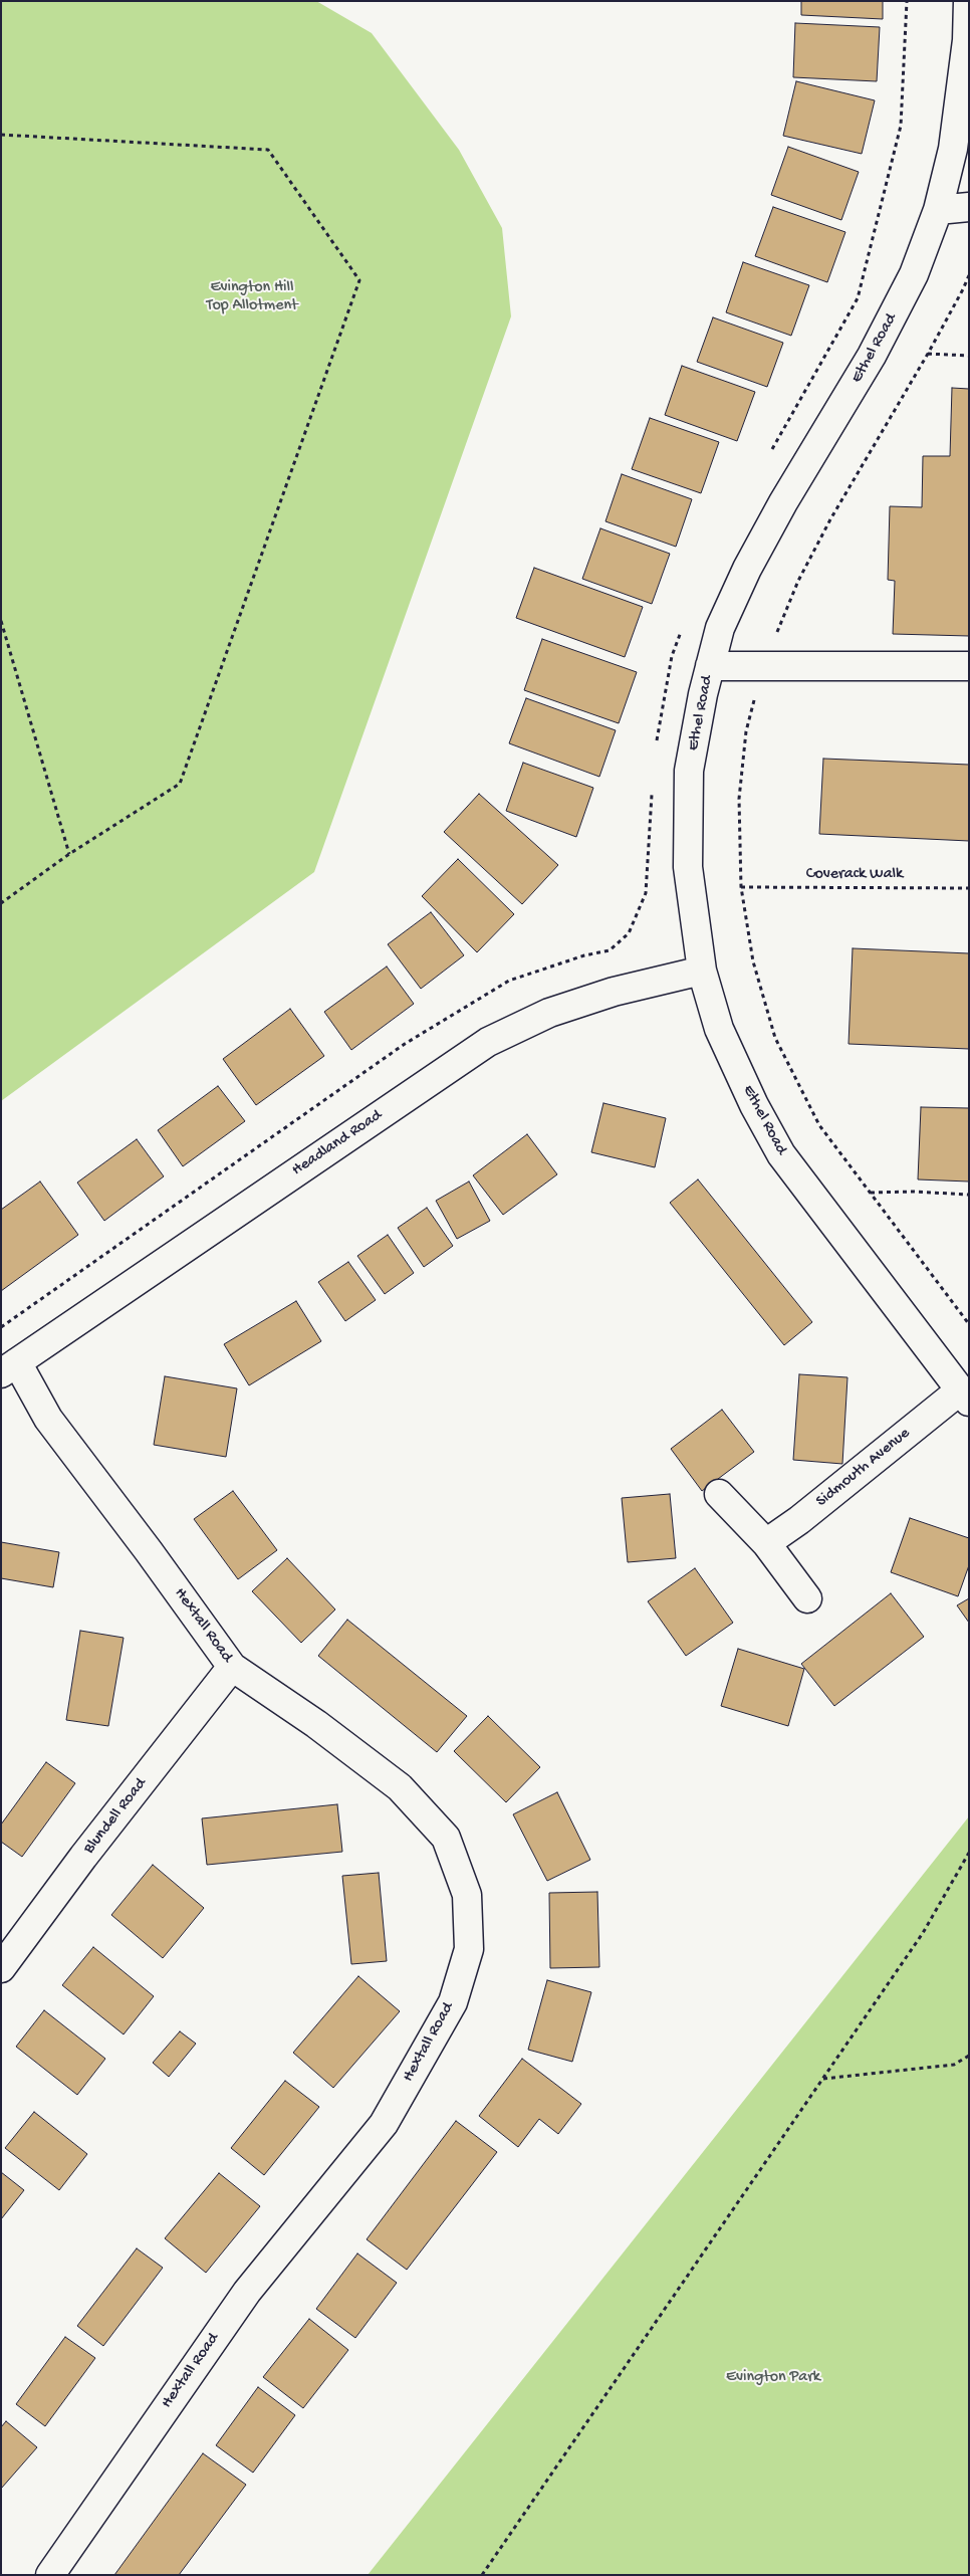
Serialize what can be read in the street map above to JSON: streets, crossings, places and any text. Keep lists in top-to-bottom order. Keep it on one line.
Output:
{"streets":{"street":["Ethel Road","Headland Road","Sidmouth Avenue","Hextall Road","Blundell Road"],"path":["Coverack Walk"]},"crossings":[["Ethel Road","Headland Road"],["Ethel Road","Sidmouth Avenue"],["Headland Road","Hextall Road"],["Hextall Road","Blundell Road"]],"parks":["Evington Hill Top Allotment","Evington Park"]}
